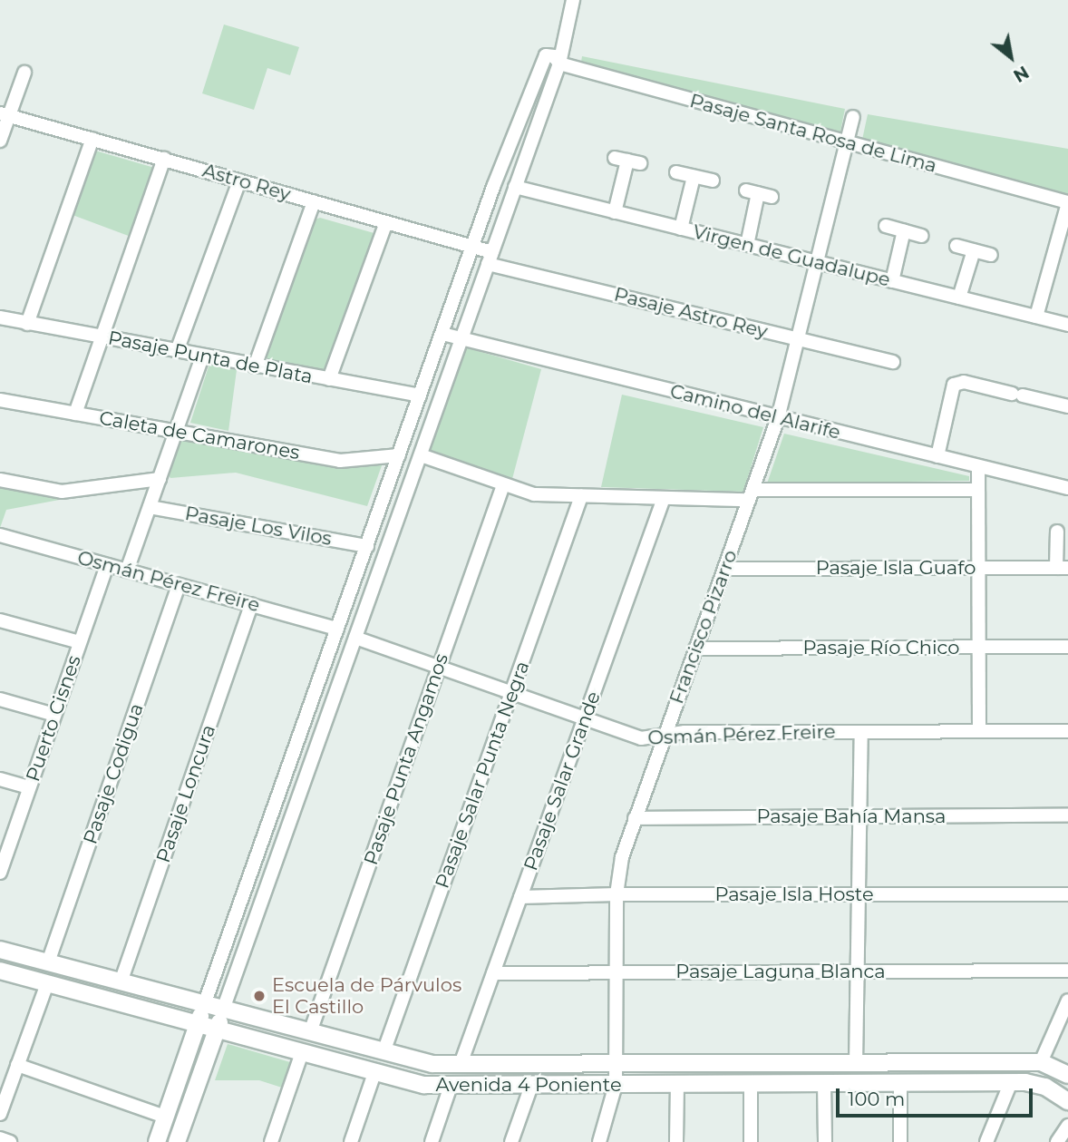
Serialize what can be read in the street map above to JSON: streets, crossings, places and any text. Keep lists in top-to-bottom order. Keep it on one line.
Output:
{"streets":{"street":["Pasaje Santa Rosa de Lima","Astro Rey","Virgen de Guadalupe","Pasaje Astro Rey","Pasaje Punta de Plata","Camino del Alarife","Caleta de Camarones","Pasaje Los Vilos","Pasaje Isla Guafo","Osmán Pérez Freire","Francisco Pizarro","Pasaje Río Chico","Puerto Cisnes","Pasaje Punta Angamos","Pasaje Codigua","Pasaje Salar Punta Negra","Pasaje Salar Grande","Pasaje Loncura","Pasaje Bahía Mansa","Pasaje Isla Hoste","Pasaje Laguna Blanca","Avenida 4 Poniente"]},"crossings":[["Pasaje Santa Rosa de Lima","Virgen de Guadalupe"],["Pasaje Santa Rosa de Lima","Francisco Pizarro"],["Astro Rey","Pasaje Astro Rey"],["Virgen de Guadalupe","Francisco Pizarro"],["Pasaje Astro Rey","Francisco Pizarro"],["Camino del Alarife","Francisco Pizarro"],["Pasaje Isla Guafo","Francisco Pizarro"],["Osmán Pérez Freire","Francisco Pizarro"],["Osmán Pérez Freire","Puerto Cisnes"],["Osmán Pérez Freire","Pasaje Punta Angamos"],["Osmán Pérez Freire","Pasaje Codigua"],["Osmán Pérez Freire","Pasaje Salar Punta Negra"],["Osmán Pérez Freire","Pasaje Salar Grande"],["Osmán Pérez Freire","Pasaje Loncura"],["Francisco Pizarro","Pasaje Río Chico"],["Francisco Pizarro","Pasaje Bahía Mansa"],["Francisco Pizarro","Pasaje Isla Hoste"],["Francisco Pizarro","Pasaje Laguna Blanca"],["Francisco Pizarro","Avenida 4 Poniente"],["Pasaje Punta Angamos","Avenida 4 Poniente"],["Pasaje Codigua","Avenida 4 Poniente"],["Pasaje Salar Punta Negra","Avenida 4 Poniente"],["Pasaje Salar Grande","Pasaje Isla Hoste"],["Pasaje Salar Grande","Pasaje Laguna Blanca"],["Pasaje Salar Grande","Avenida 4 Poniente"],["Pasaje Loncura","Avenida 4 Poniente"]],"places":["Escuela de Párvulos El Castillo"],"scale_bar":"100 m","north":"bottom right"}
